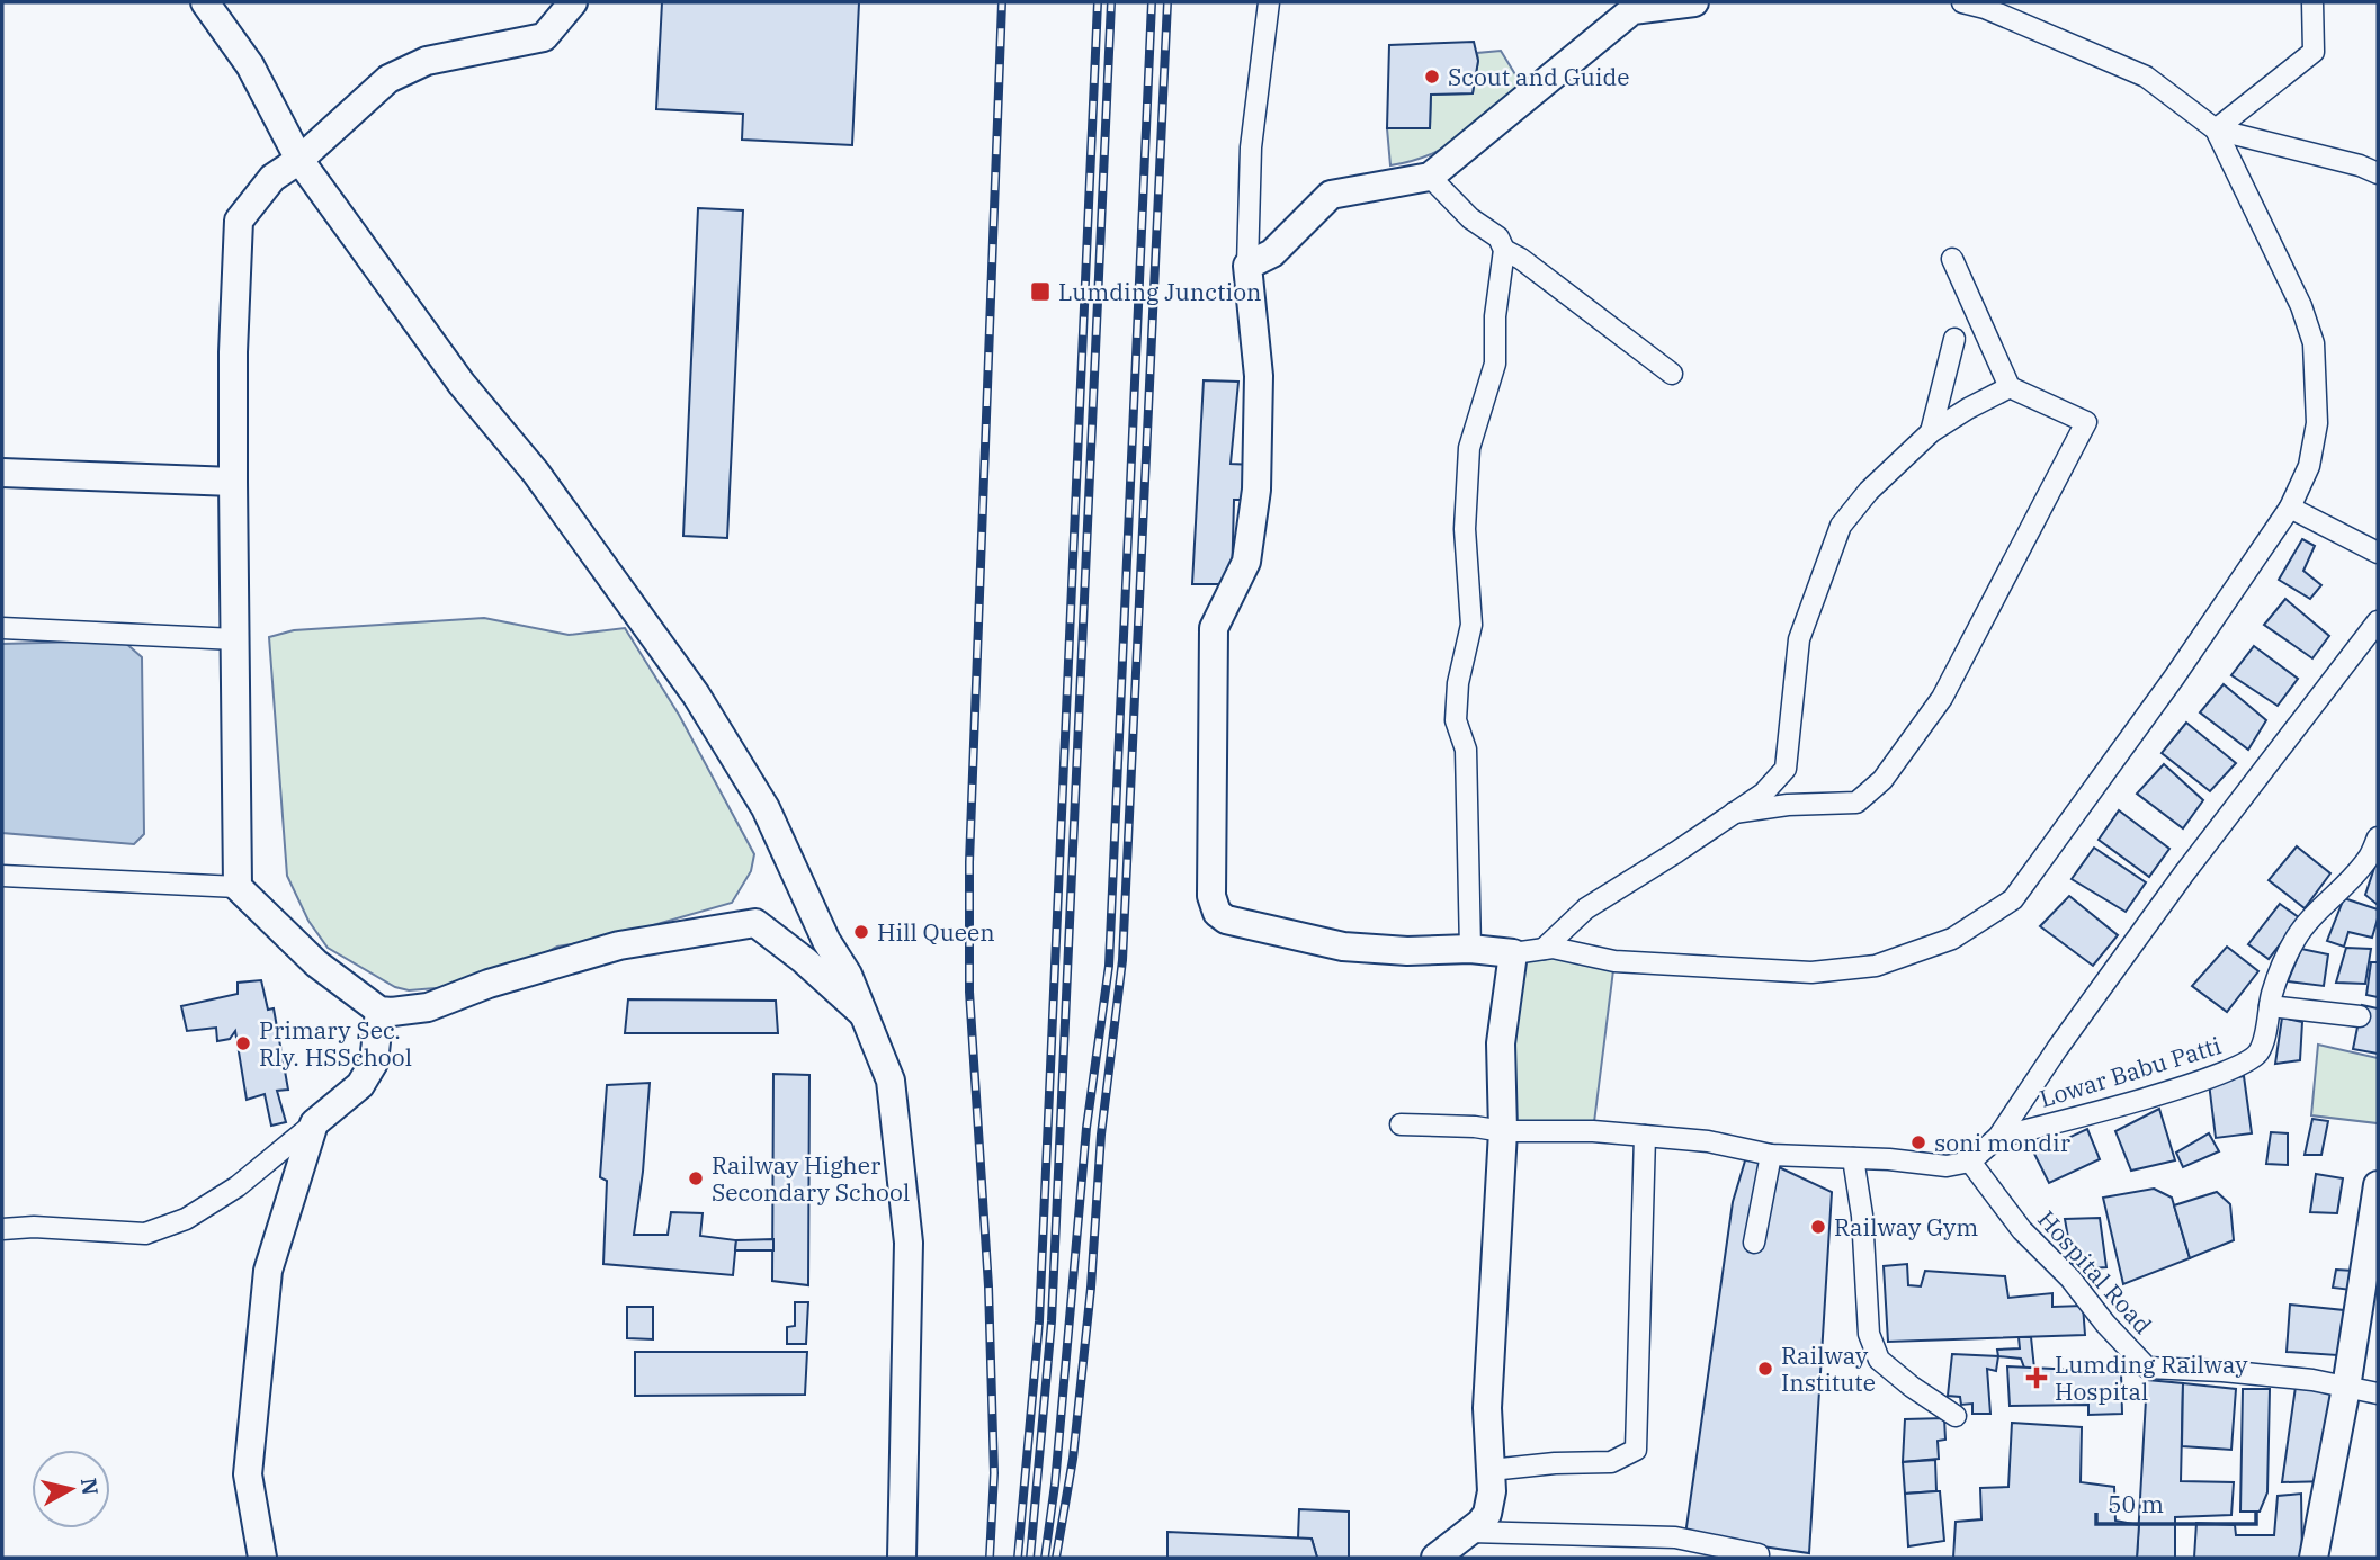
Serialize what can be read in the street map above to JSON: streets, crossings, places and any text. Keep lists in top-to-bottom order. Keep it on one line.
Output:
{"streets":{"street":["Lowar Babu Patti","Hospital Road"]},"places":{"other":["Scout and Guide","Hill Queen","Primary Sec. Rly. HSSchool","soni mondir","Railway Higher Secondary School","Railway Gym","Railway Institute"],"transit":["Lumding Junction"],"health":["Lumding Railway Hospital"]},"scale_bar":"50 m","north":"right"}
